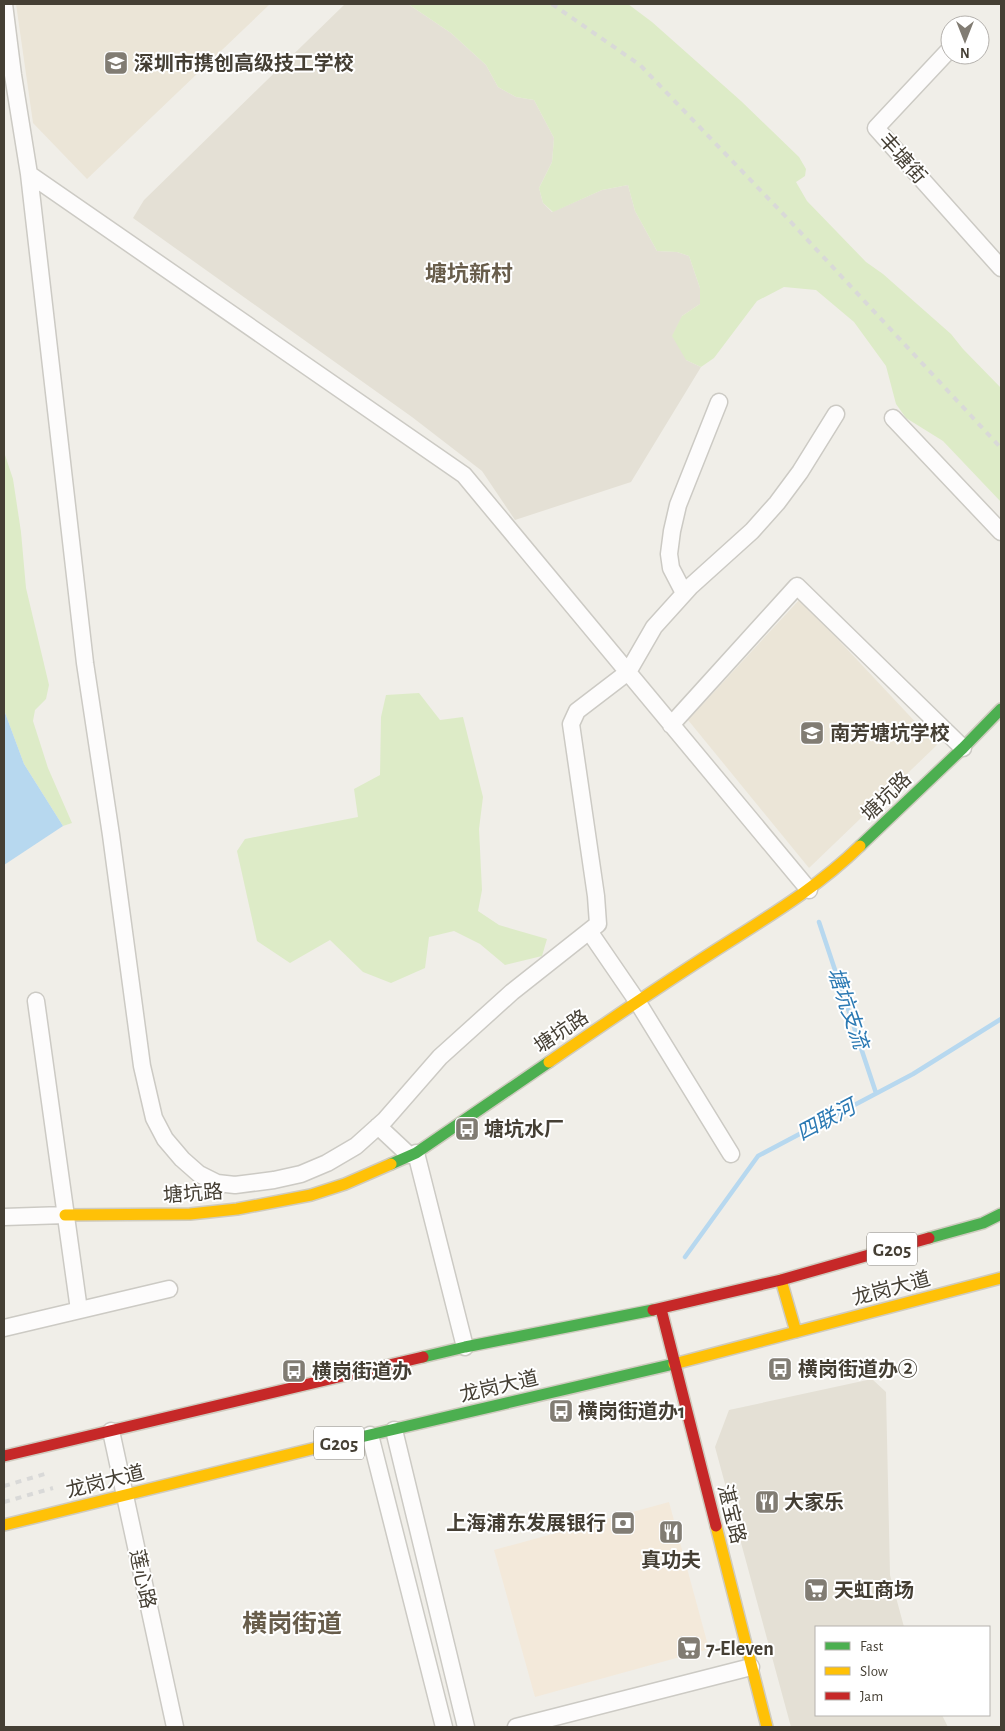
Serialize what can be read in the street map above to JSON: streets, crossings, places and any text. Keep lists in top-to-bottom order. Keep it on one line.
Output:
{"streets":{"main road":["塘坑路","G205","龙岗大道","湛宝路"],"street":["丰塘街","莲心路"]},"crossings":[["龙岗大道","湛宝路"],["龙岗大道","莲心路"]],"districts":["塘坑新村","横岗街道"],"water":["塘坑支流","四联河"],"places":{"school or university":["深圳市携创高级技工学校","南芳塘坑学校"],"bus stop":["塘坑水厂","横岗街道办②","横岗街道办","横岗街道办1"],"restaurant":["大家乐","真功夫"],"bank":["上海浦东发展银行"],"supermarket":["天虹商场","7-Eleven"]},"legend":["Fast","Slow","Jam"],"north":"bottom"}
